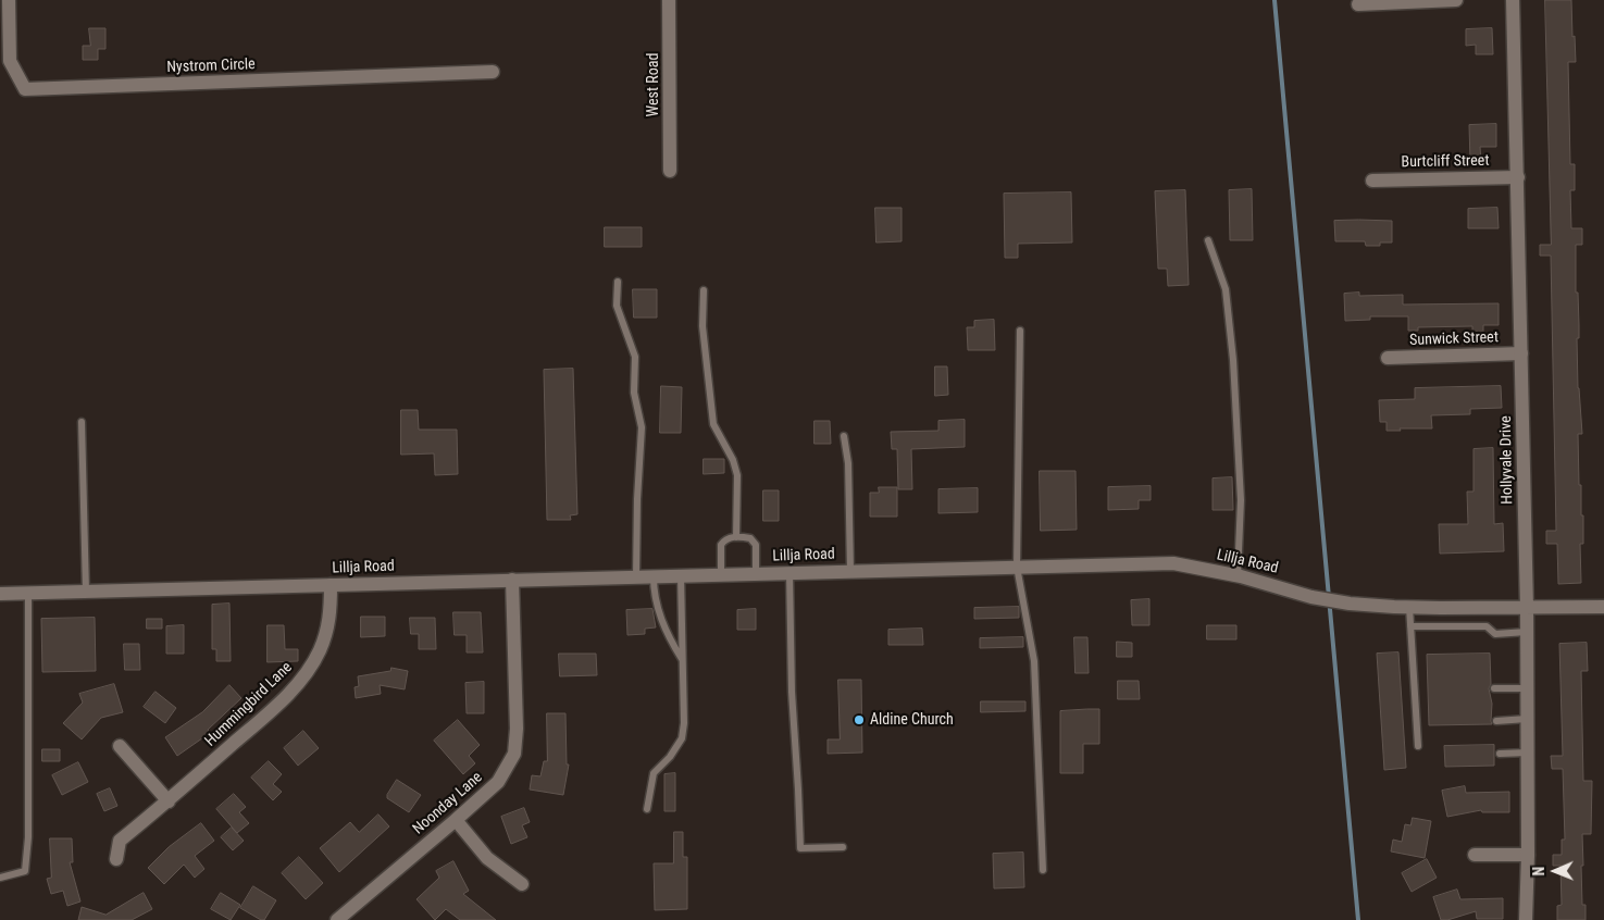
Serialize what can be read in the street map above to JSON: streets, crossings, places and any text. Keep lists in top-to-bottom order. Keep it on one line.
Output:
{"streets":{"street":["Nystrom Circle","West Road","Burtcliff Street","Sunwick Street","Hollyvale Drive","Lillja Road","Hummingbird Lane","Noonday Lane"]},"crossings":[["Burtcliff Street","Hollyvale Drive"],["Sunwick Street","Hollyvale Drive"],["Hollyvale Drive","Lillja Road"],["Lillja Road","Hummingbird Lane"],["Lillja Road","Noonday Lane"]],"places":["Aldine Church"],"north":"left"}
